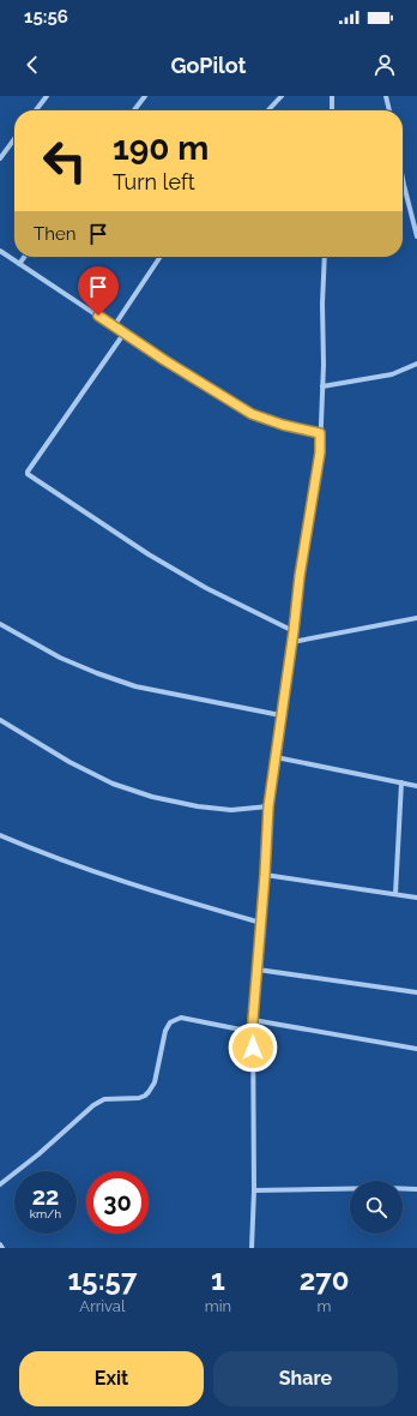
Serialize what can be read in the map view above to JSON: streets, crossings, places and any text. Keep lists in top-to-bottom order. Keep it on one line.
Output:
{"page":{"status":"15:56","header":"GoPilot","turn":["190 m","Turn left"],"then":"Then","speed":"22 km/h","limit":"30","eta":["15:57","Arrival","1","min","270","m"],"buttons":["Exit","Share"]}}
